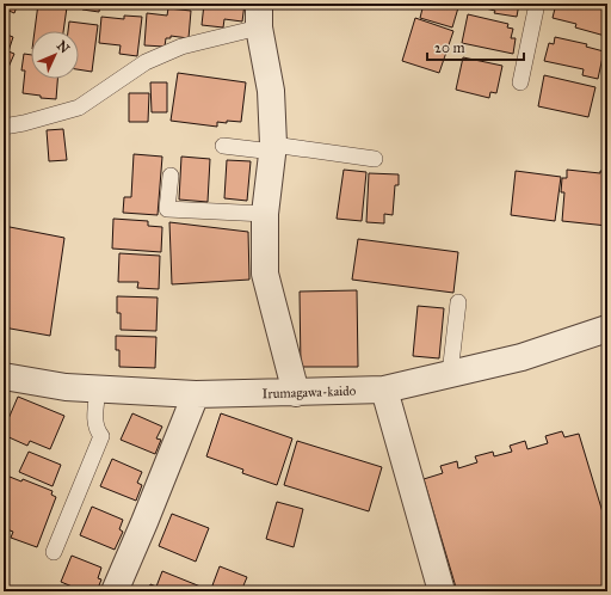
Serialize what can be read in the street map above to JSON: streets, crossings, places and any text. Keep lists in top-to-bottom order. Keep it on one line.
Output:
{"streets":{"street":["Irumagawa-kaido"]},"scale_bar":"20 m","north":"top right"}
